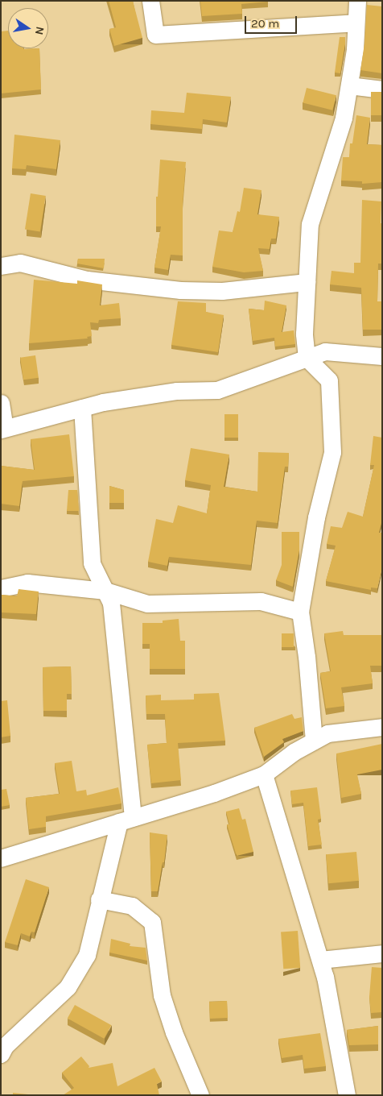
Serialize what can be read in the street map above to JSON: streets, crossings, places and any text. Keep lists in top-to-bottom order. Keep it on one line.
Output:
{"scale_bar":"20 m","north":"right"}
